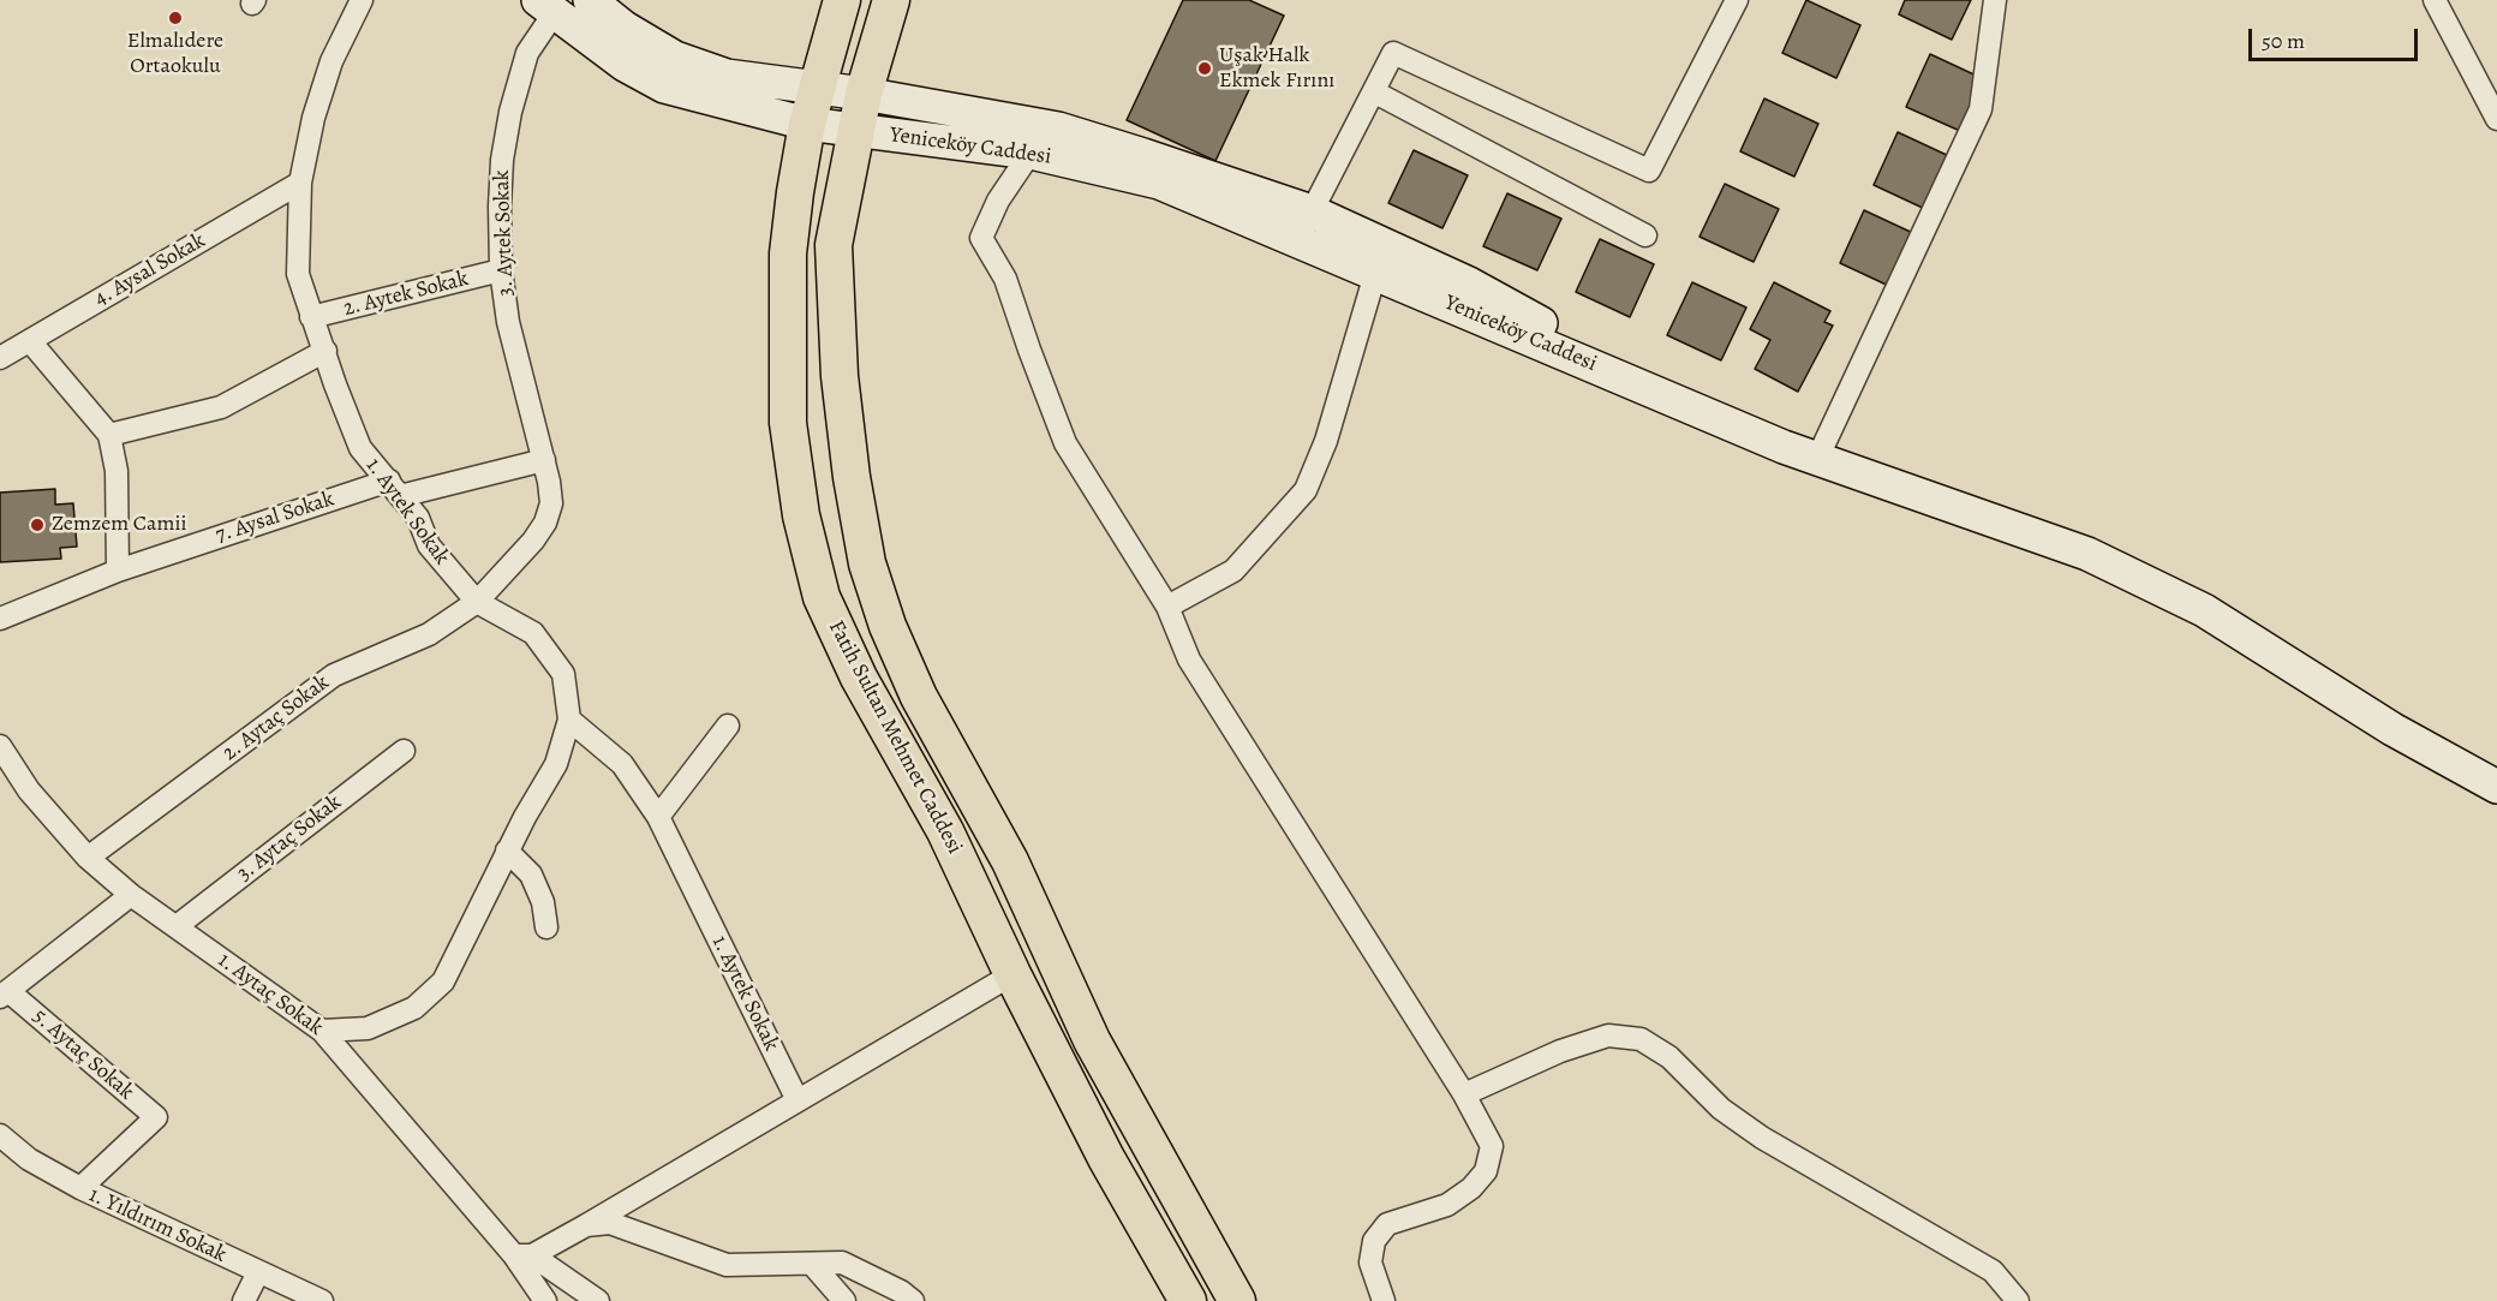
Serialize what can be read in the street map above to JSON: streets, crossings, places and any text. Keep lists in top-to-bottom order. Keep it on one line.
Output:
{"streets":{"main road":["Fatih Sultan Mehmet Caddesi"],"street":["Yeniceköy Caddesi","3. Aytek Sokak","4. Aysal Sokak","2. Aytek Sokak","1. Aytek Sokak","7. Aysal Sokak","2. Aytaç Sokak","3. Aytaç Sokak","1. Aytaç Sokak","5. Aytaç Sokak","1. Yıldırım Sokak"]},"crossings":[["Yeniceköy Caddesi","3. Aytek Sokak"],["Yeniceköy Caddesi","Fatih Sultan Mehmet Caddesi"],["3. Aytek Sokak","2. Aytek Sokak"],["3. Aytek Sokak","7. Aysal Sokak"],["3. Aytek Sokak","2. Aytaç Sokak"],["4. Aysal Sokak","1. Aytek Sokak"],["2. Aytek Sokak","1. Aytek Sokak"],["1. Aytek Sokak","7. Aysal Sokak"],["1. Aytek Sokak","2. Aytaç Sokak"],["2. Aytaç Sokak","1. Aytaç Sokak"],["3. Aytaç Sokak","1. Aytaç Sokak"],["5. Aytaç Sokak","1. Yıldırım Sokak"]],"places":["Elmalıdere Ortaokulu","Uşak Halk Ekmek Fırını","Zemzem Camii"],"scale_bar":"50 m"}
